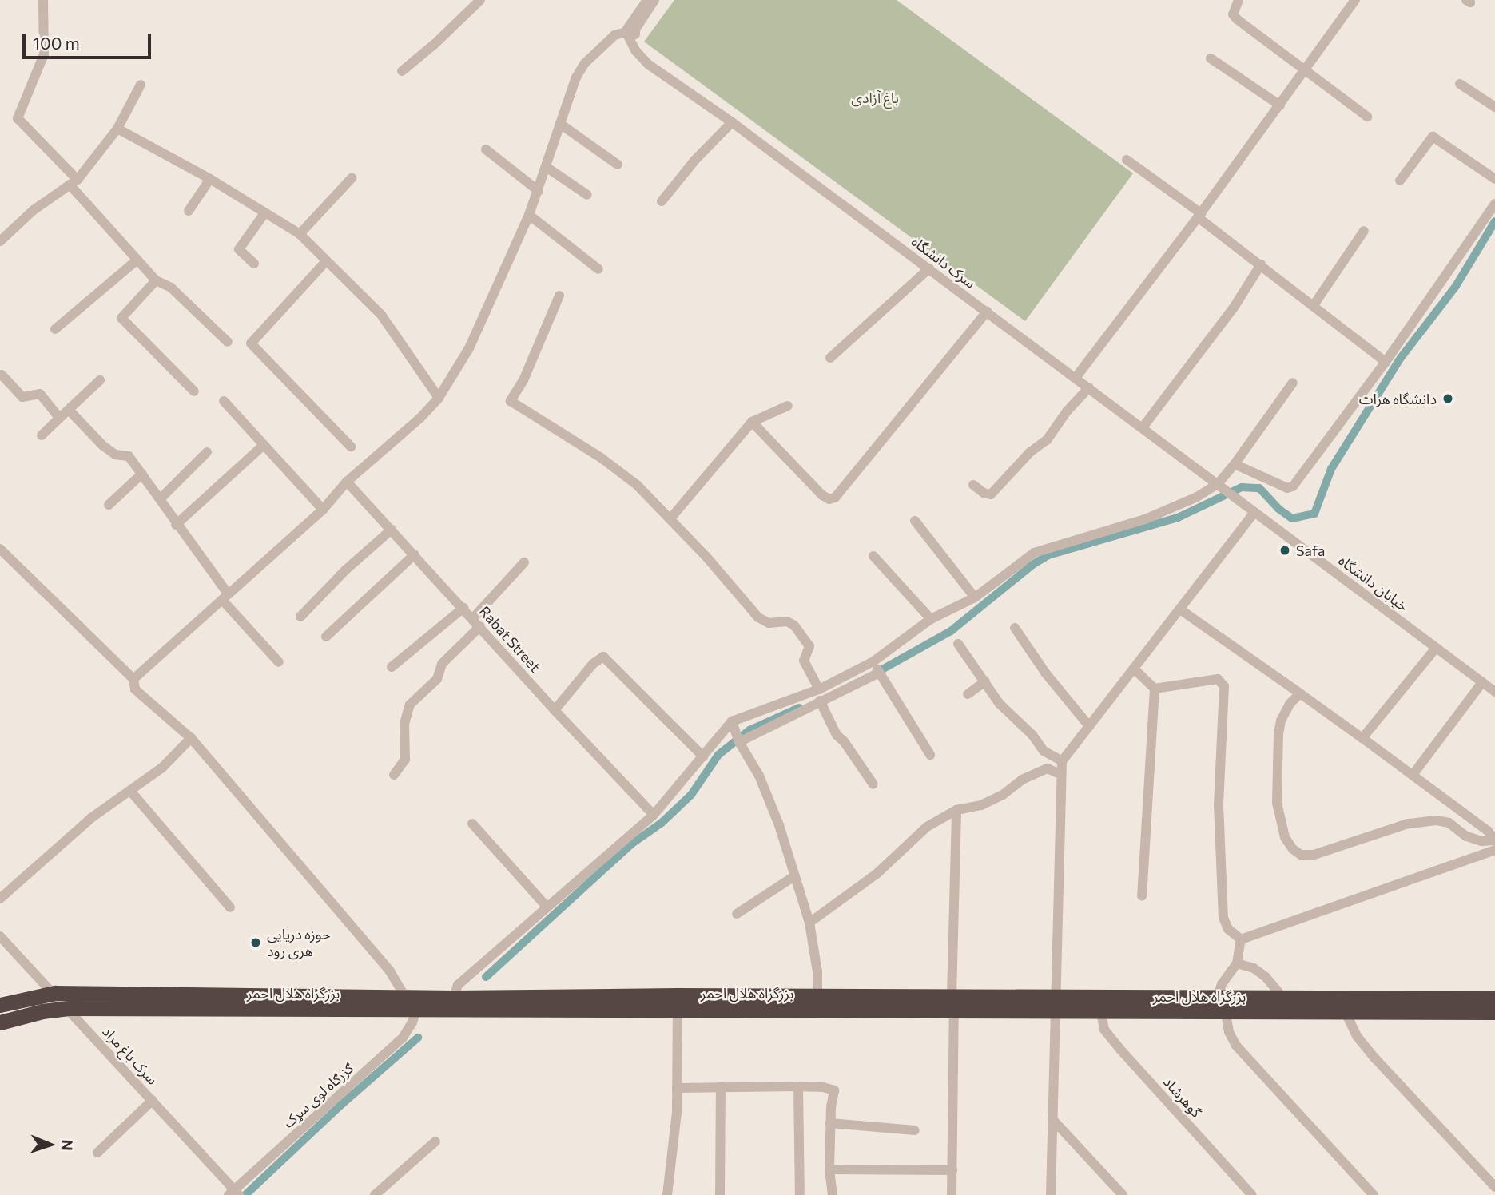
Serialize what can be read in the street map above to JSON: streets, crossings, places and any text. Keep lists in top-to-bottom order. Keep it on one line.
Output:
{"streets":{"highway":["بزرگراه هلال احمر"],"street":["سرک دانشگاه","خیابان دانشگاه","Rabat Street","سرک باغ مراد","ګزرګاه لوی سړک","گوهرشاد"]},"crossings":[["سرک دانشگاه","خیابان دانشگاه"],["بزرگراه هلال احمر","سرک باغ مراد"],["بزرگراه هلال احمر","ګزرګاه لوی سړک"],["بزرگراه هلال احمر","گوهرشاد"],["سرک باغ مراد","ګزرګاه لوی سړک"]],"parks":["باغ آزادی"],"places":["دانشگاه هرات","Safa","حوزه دریایی هری رود"],"scale_bar":"100 m","north":"right"}
